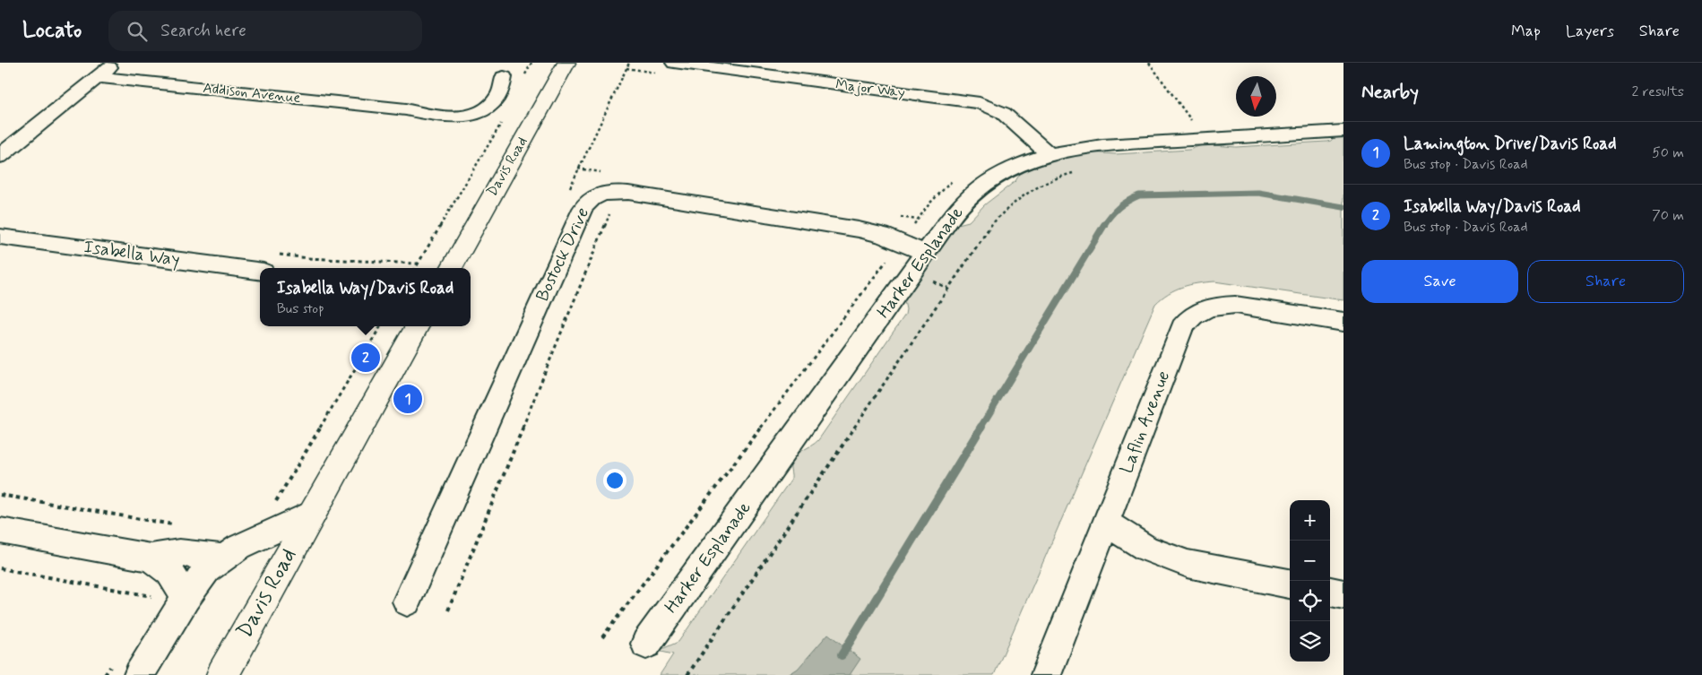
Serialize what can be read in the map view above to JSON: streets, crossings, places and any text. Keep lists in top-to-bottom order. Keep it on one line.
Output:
{"streets":{"main road":["Davis Road"],"street":["Major Way","Addison Avenue","Isabella Way","Bostock Drive","Harker Esplanade","Laflin Avenue"]},"crossings":[["Major Way","Harker Esplanade"],["Bostock Drive","Harker Esplanade"]],"north":"bottom","page":{"header":"Locato","search":"Search here","nav":["Map","Layers","Share"],"heading":["Nearby","2 results"],"list":[{"mark":"1","name":"Lamington Drive/Davis Road","note":"Bus stop · Davis Road","value":"50 m"},{"mark":"2","name":"Isabella Way/Davis Road","note":"Bus stop · Davis Road","value":"70 m"}],"buttons":["Save","Share"],"popup":["Isabella Way/Davis Road","Bus stop"],"pins":["2","1"],"map_buttons":["+","−"]}}
